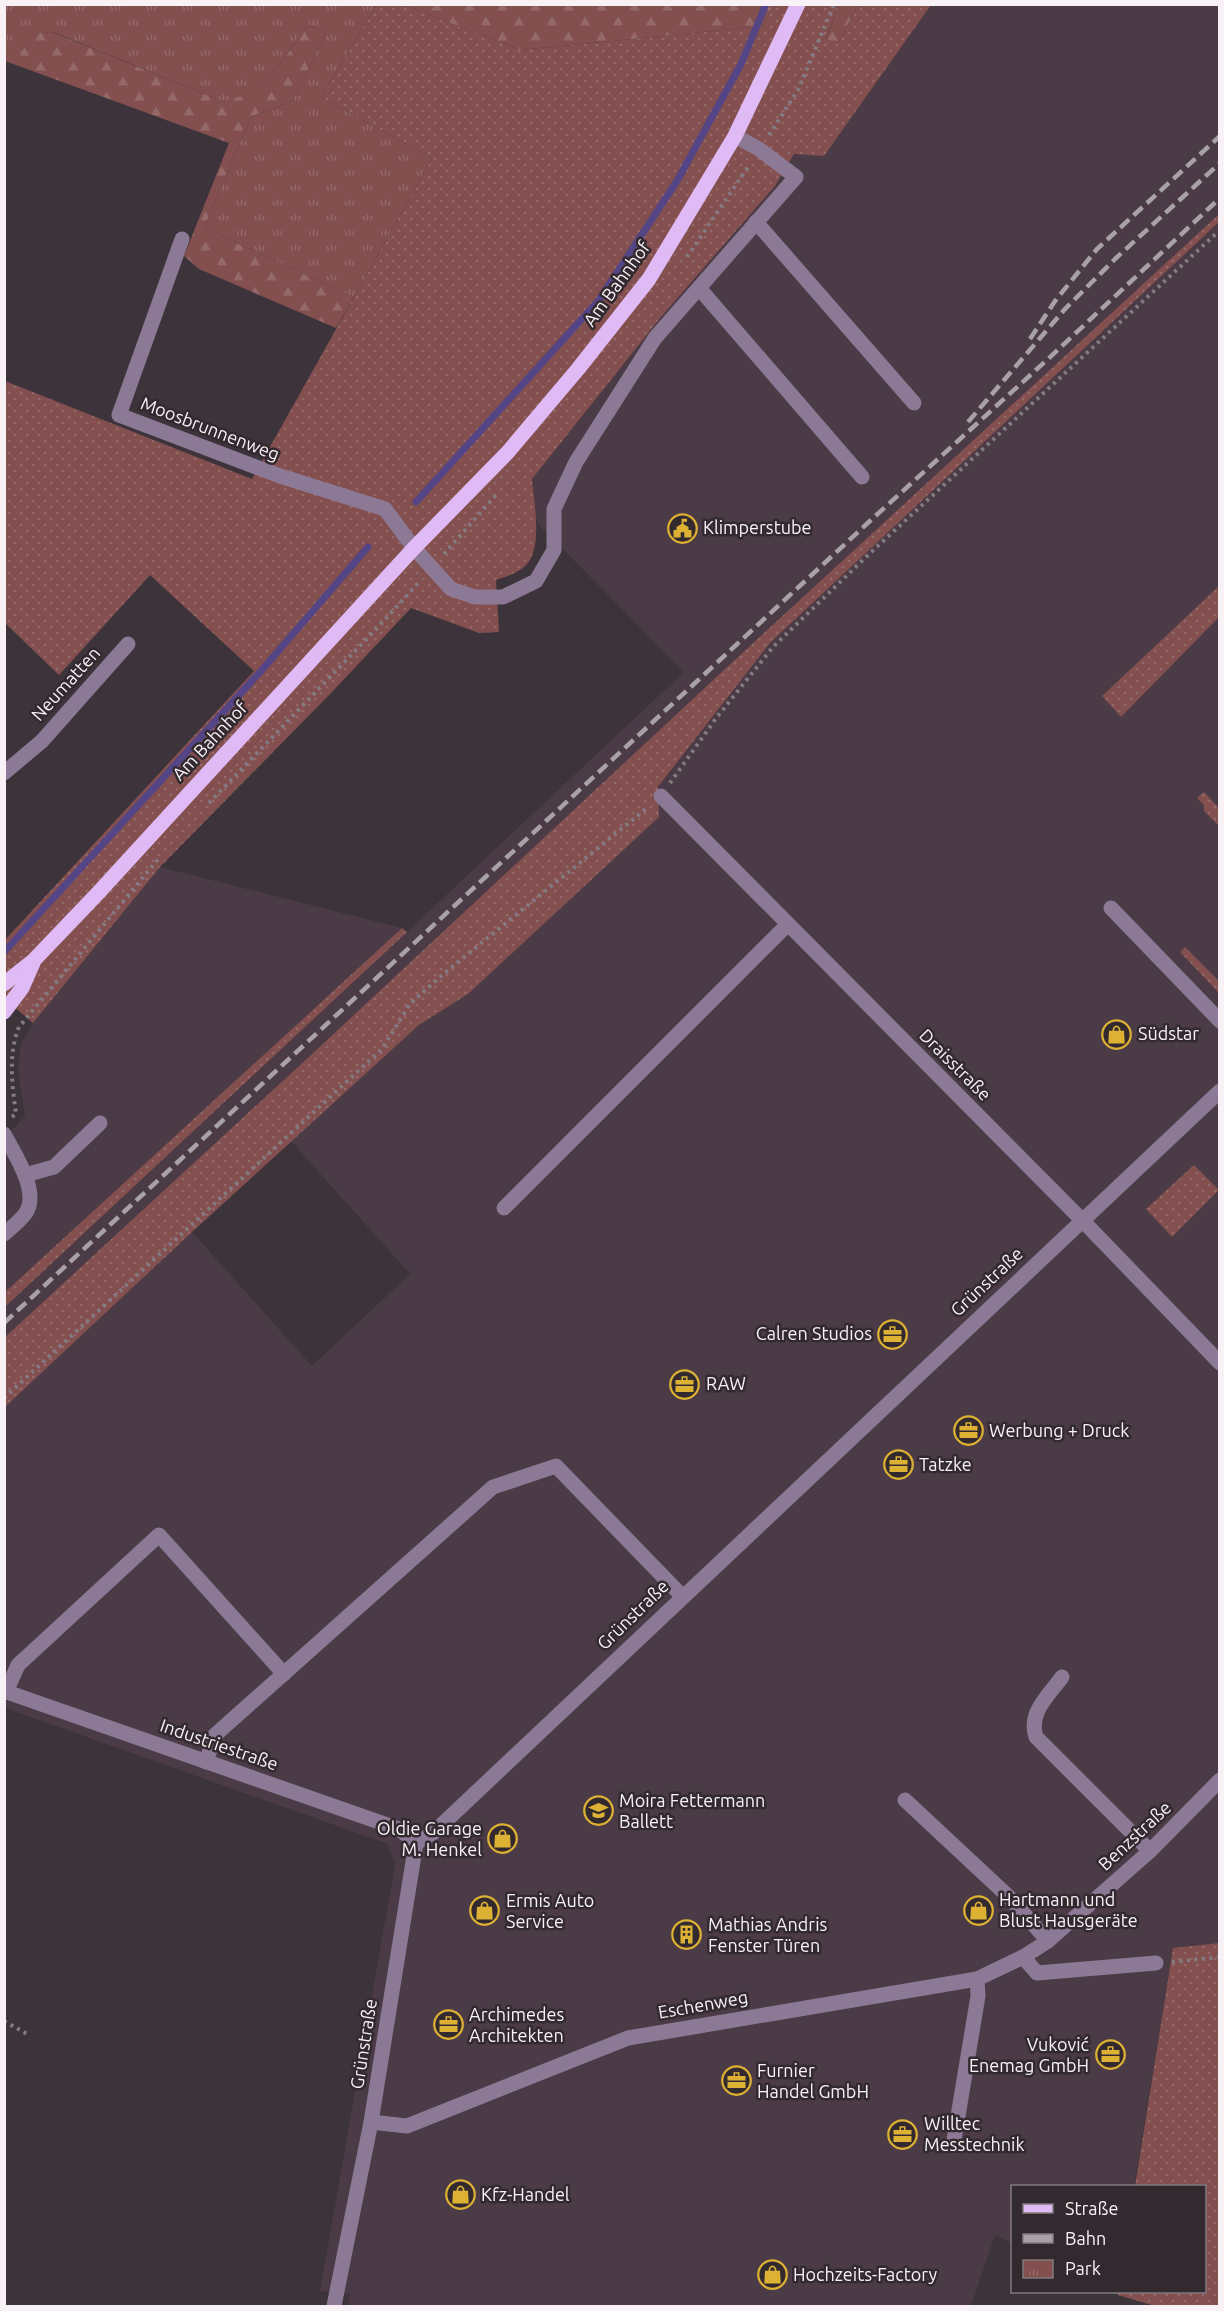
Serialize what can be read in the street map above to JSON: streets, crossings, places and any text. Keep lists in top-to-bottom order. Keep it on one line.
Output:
{"streets":{"main road":["Am Bahnhof"],"street":["Moosbrunnenweg","Neumatten","Draisstraße","Grünstraße","Industriestraße","Benzstraße","Eschenweg"]},"crossings":[["Am Bahnhof","Moosbrunnenweg"],["Draisstraße","Grünstraße"],["Grünstraße","Industriestraße"],["Grünstraße","Eschenweg"],["Benzstraße","Eschenweg"]],"places":{"public building":["Klimperstube"],"shop":["Südstar","Oldie Garage M. Henkel","Hartmann und Blust Hausgeräte","Ermis Auto Service","Kfz-Handel","Hochzeits-Factory"],"office":["Calren Studios","RAW","Werbung + Druck","Tatzke","Archimedes Architekten","Vuković Enemag GmbH","Furnier Handel GmbH","Willtec Messtechnik"],"school or university":["Moira Fettermann Ballett"],"building":["Mathias Andris Fenster Türen"]},"legend":["Straße","Bahn","Park"]}
